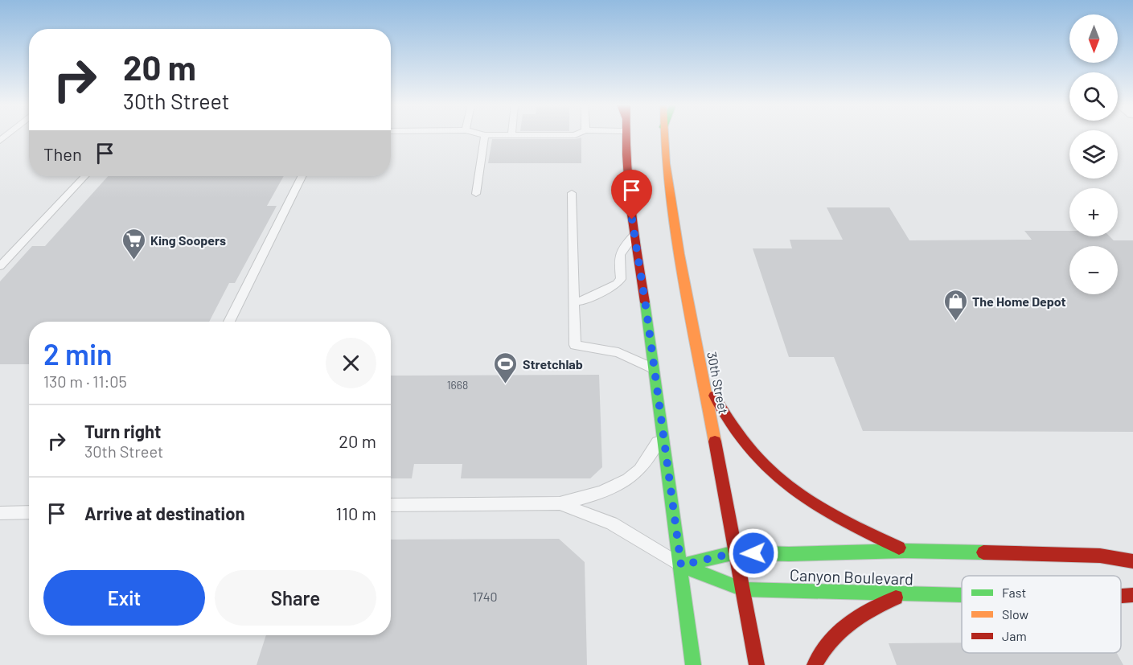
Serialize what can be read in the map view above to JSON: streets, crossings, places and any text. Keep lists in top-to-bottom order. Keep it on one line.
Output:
{"streets":{"main road":["30th Street","Canyon Boulevard"]},"crossings":[["30th Street","Canyon Boulevard"]],"places":{"supermarket":["King Soopers"],"shop":["The Home Depot"],"sports":["Stretchlab"]},"house_numbers":["1668","1740"],"legend":["Fast","Slow","Jam"],"north":"bottom","page":{"map_buttons":["+","−"],"turn":["20 m","30th Street"],"then":"Then","heading":["2 min","130 m · 11:05"],"list":[{"name":"Turn right","note":"30th Street","value":"20 m"},{"name":"Arrive at destination","value":"110 m"}],"buttons":["Exit","Share"]}}
